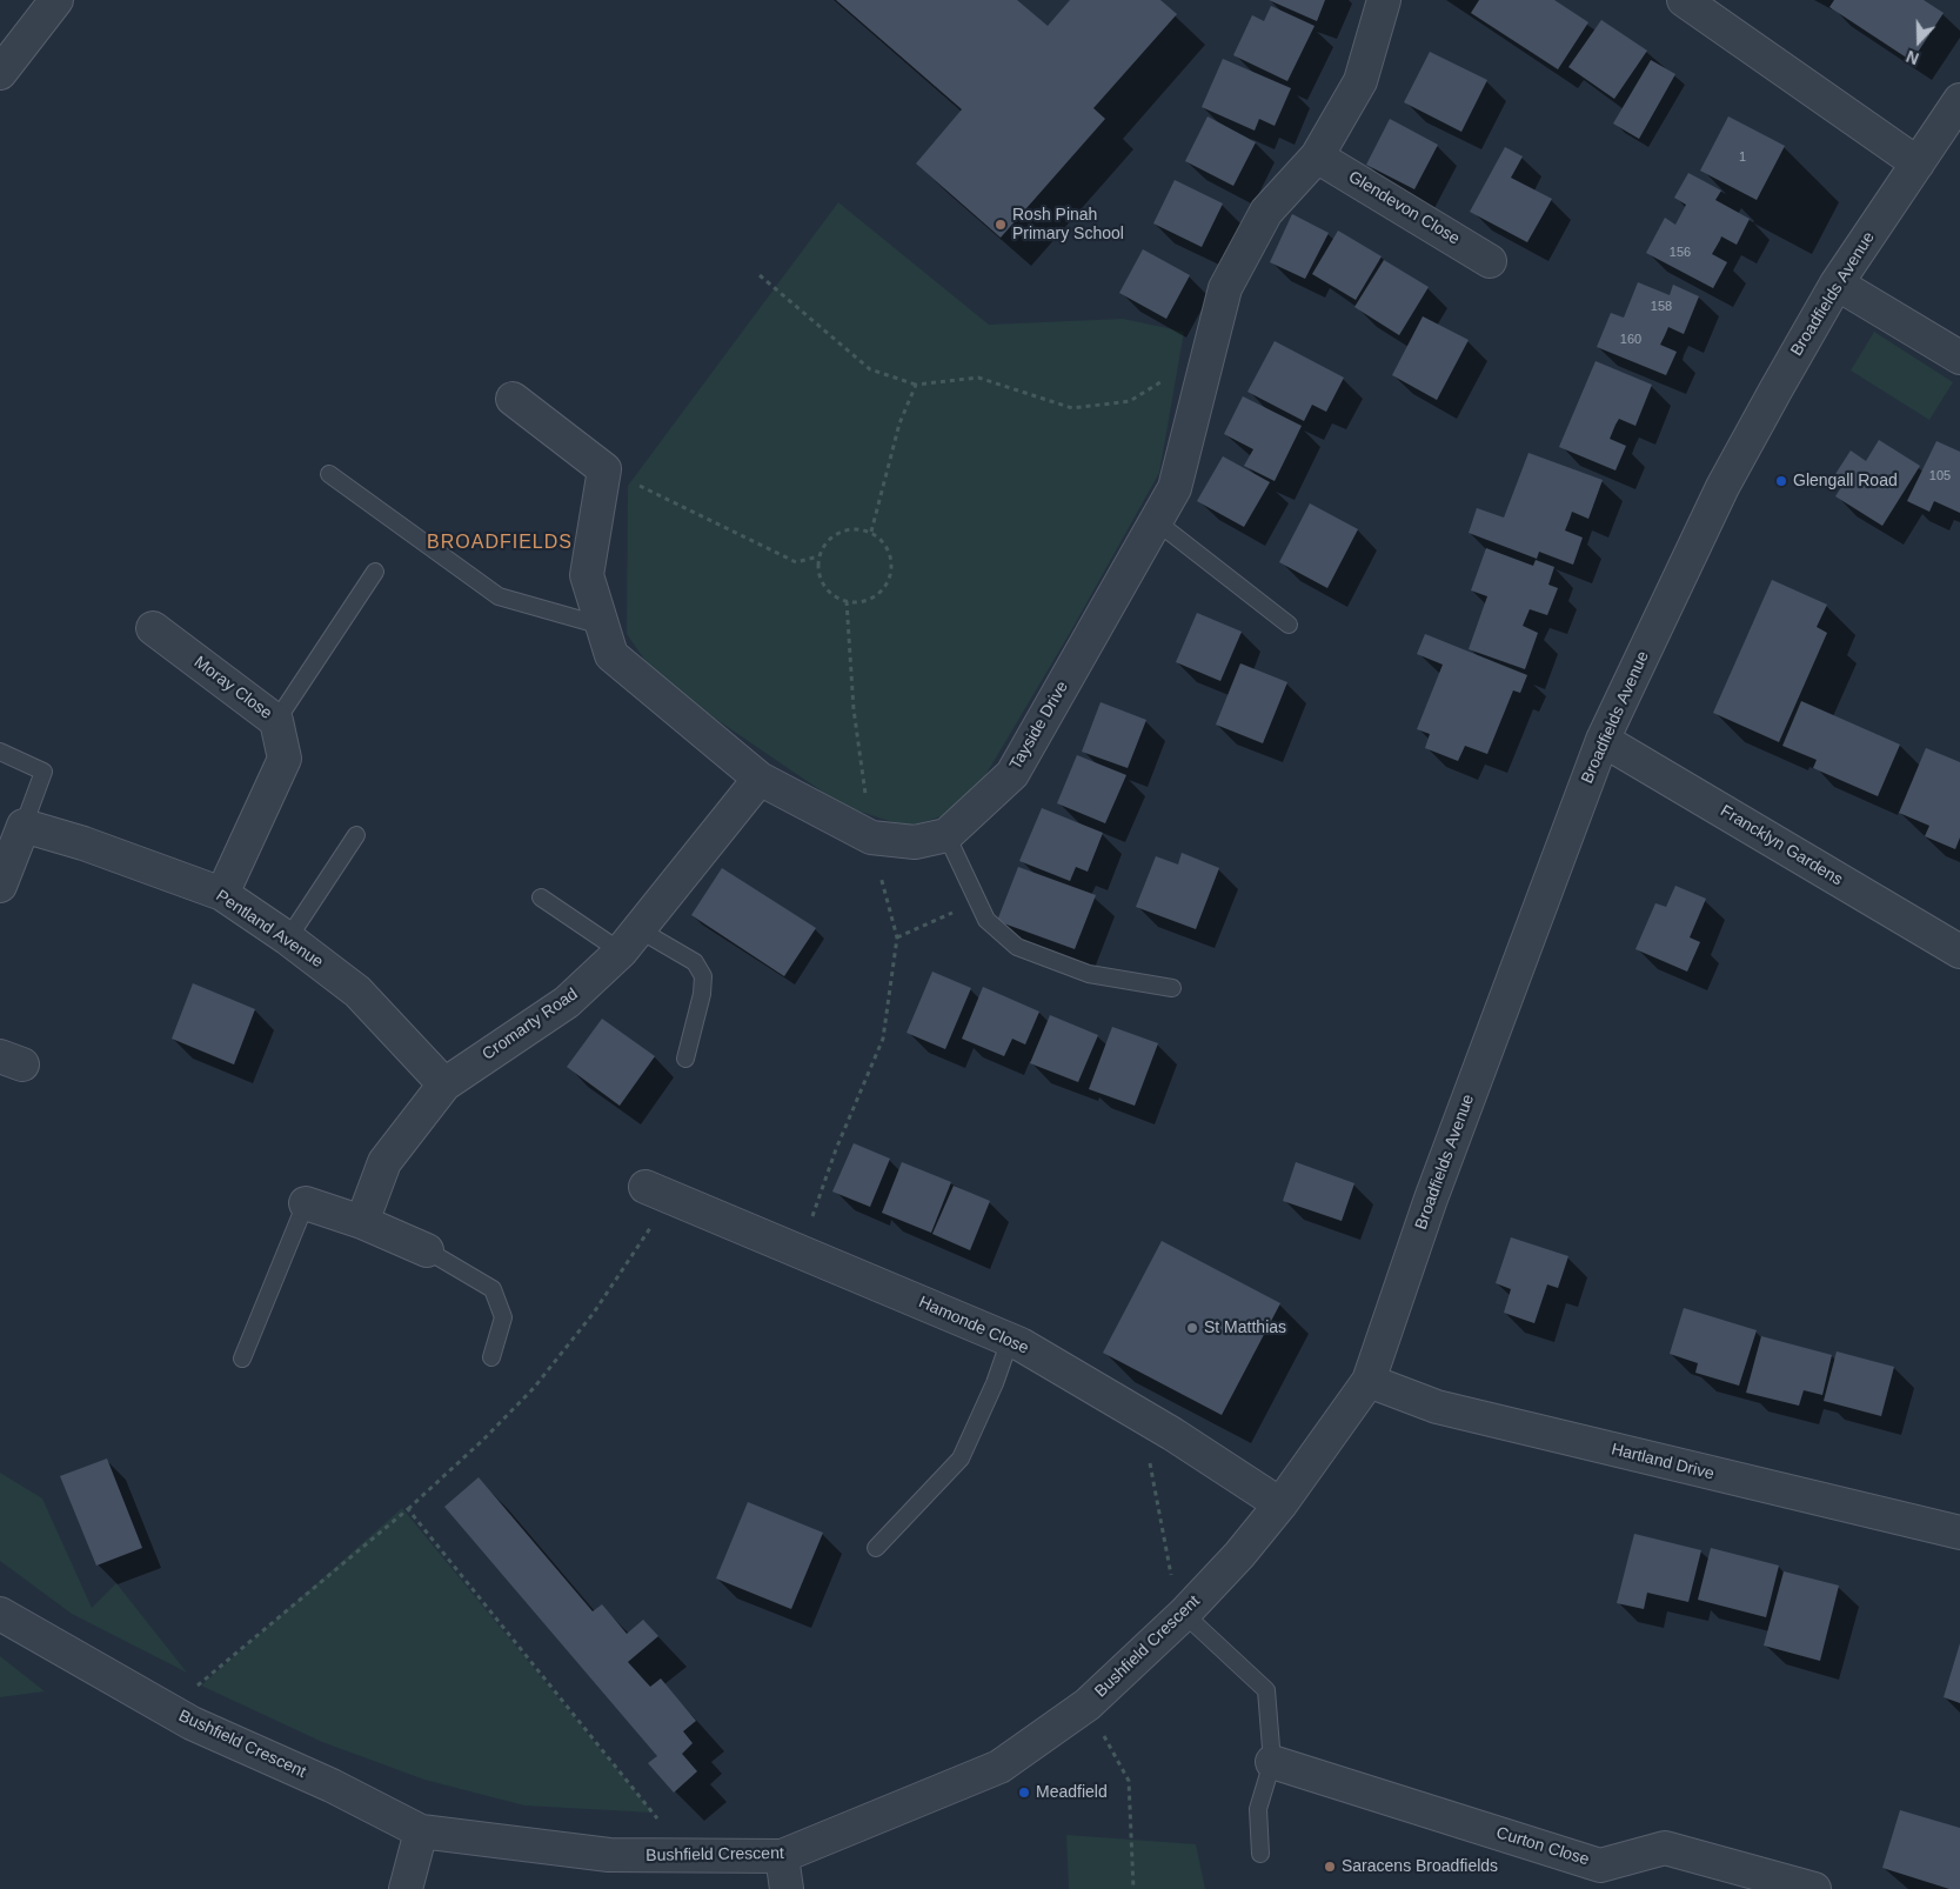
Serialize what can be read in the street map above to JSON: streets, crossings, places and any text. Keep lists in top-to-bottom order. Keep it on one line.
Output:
{"streets":{"street":["Glendevon Close","Broadfields Avenue","Moray Close","Tayside Drive","Francklyn Gardens","Pentland Avenue","Cromarty Road","Hamonde Close","Hartland Drive","Bushfield Crescent","Curton Close"]},"crossings":[["Glendevon Close","Tayside Drive"],["Broadfields Avenue","Francklyn Gardens"],["Broadfields Avenue","Hartland Drive"],["Broadfields Avenue","Bushfield Crescent"],["Moray Close","Pentland Avenue"],["Pentland Avenue","Cromarty Road"],["Hamonde Close","Bushfield Crescent"],["Hartland Drive","Bushfield Crescent"]],"districts":["BROADFIELDS"],"places":["Rosh Pinah Primary School","Glengall Road","St Matthias","Meadfield","Saracens Broadfields"],"house_numbers":["1","156","158","160","105"],"north":"bottom"}
